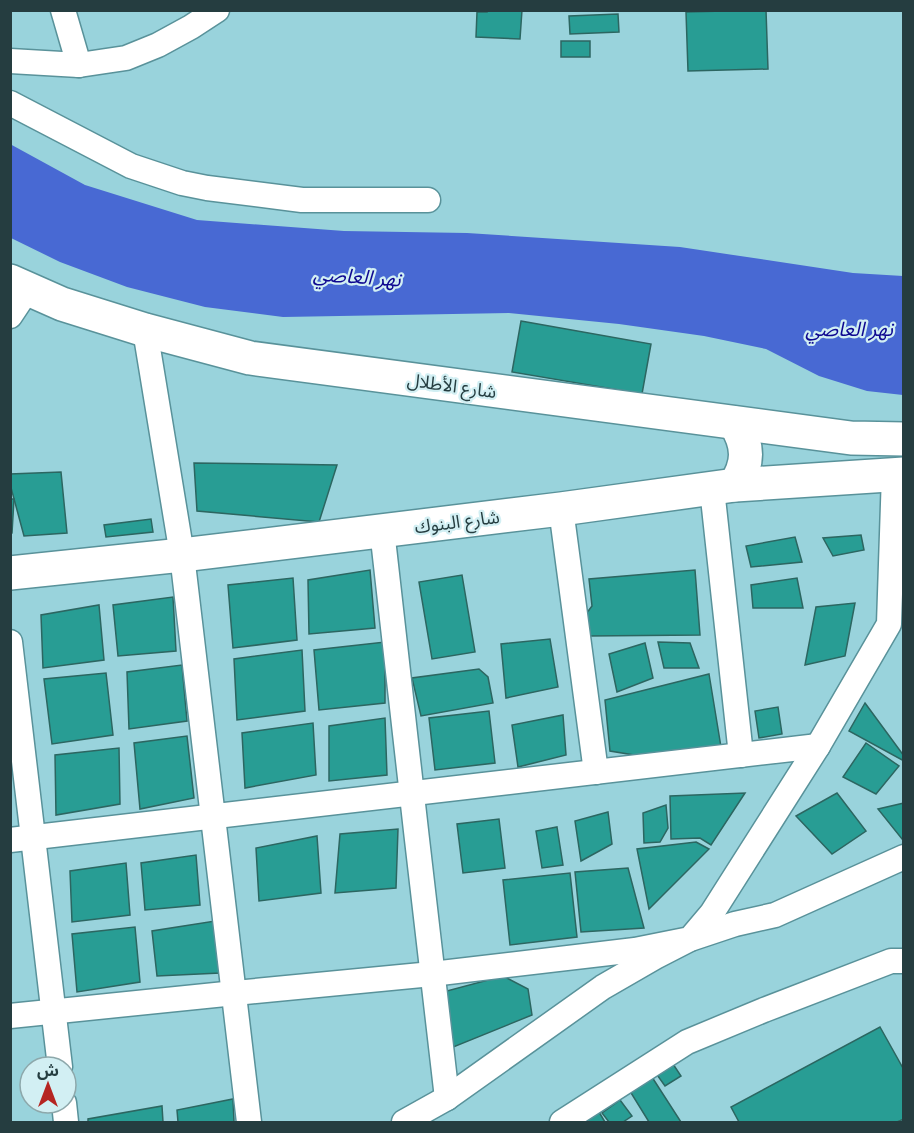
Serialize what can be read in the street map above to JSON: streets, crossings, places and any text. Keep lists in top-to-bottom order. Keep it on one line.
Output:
{"streets":{"main road":["شارع الأطلال","شارع البنوك"]},"water":["نهر العاصي"],"north":"top"}
